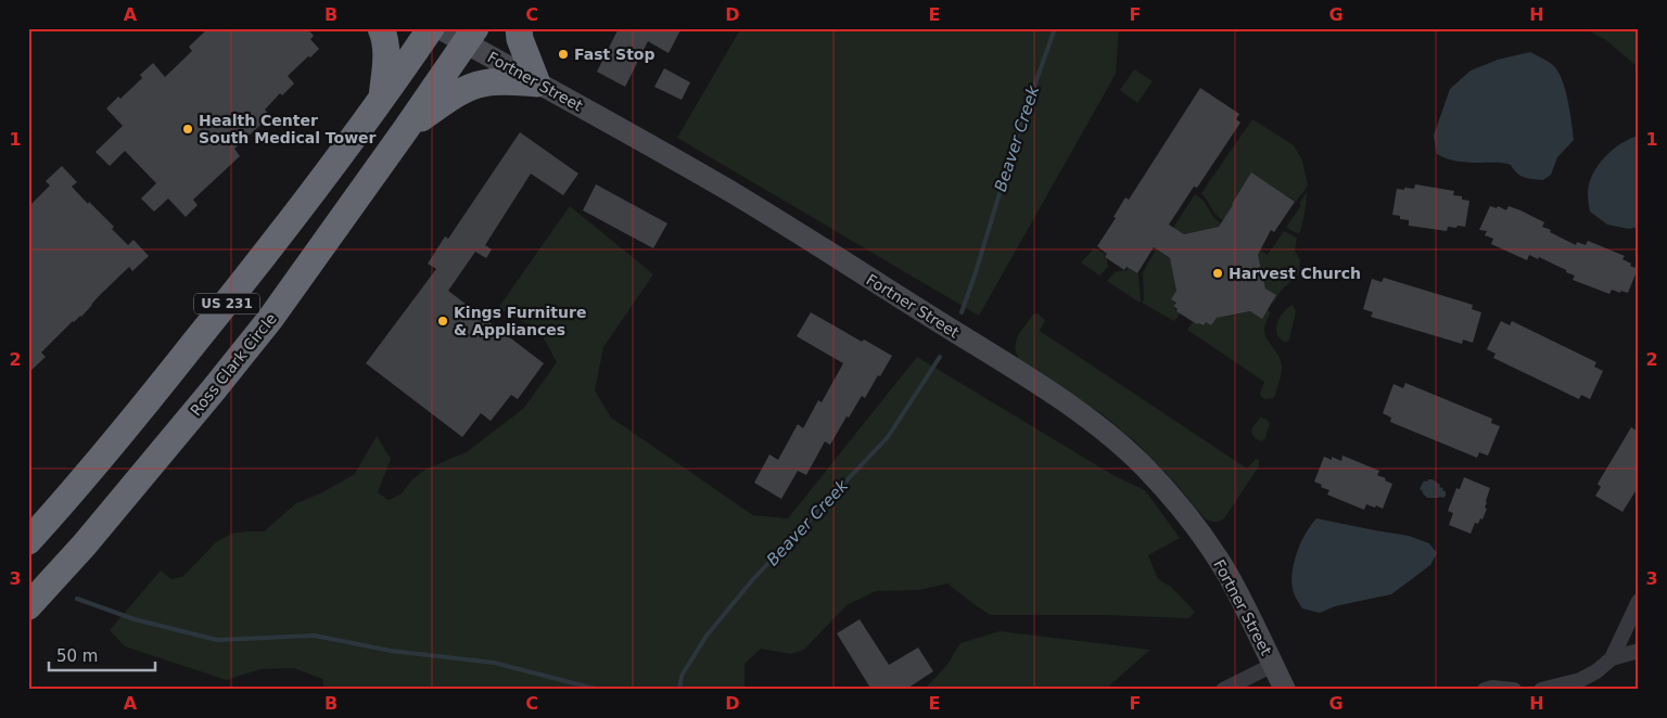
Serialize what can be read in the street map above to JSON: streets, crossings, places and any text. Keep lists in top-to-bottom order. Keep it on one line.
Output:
{"streets":{"highway":["US 231","Ross Clark Circle"],"street":["Fortner Street"]},"crossings":[["Fortner Street","Ross Clark Circle"]],"water":["Beaver Creek"],"places":["Fast Stop","Health Center South Medical Tower","Harvest Church","Kings Furniture & Appliances"],"scale_bar":"50 m","grid":{"columns":["A","B","C","D","E","F","G","H"],"rows":["1","2","3"]}}
